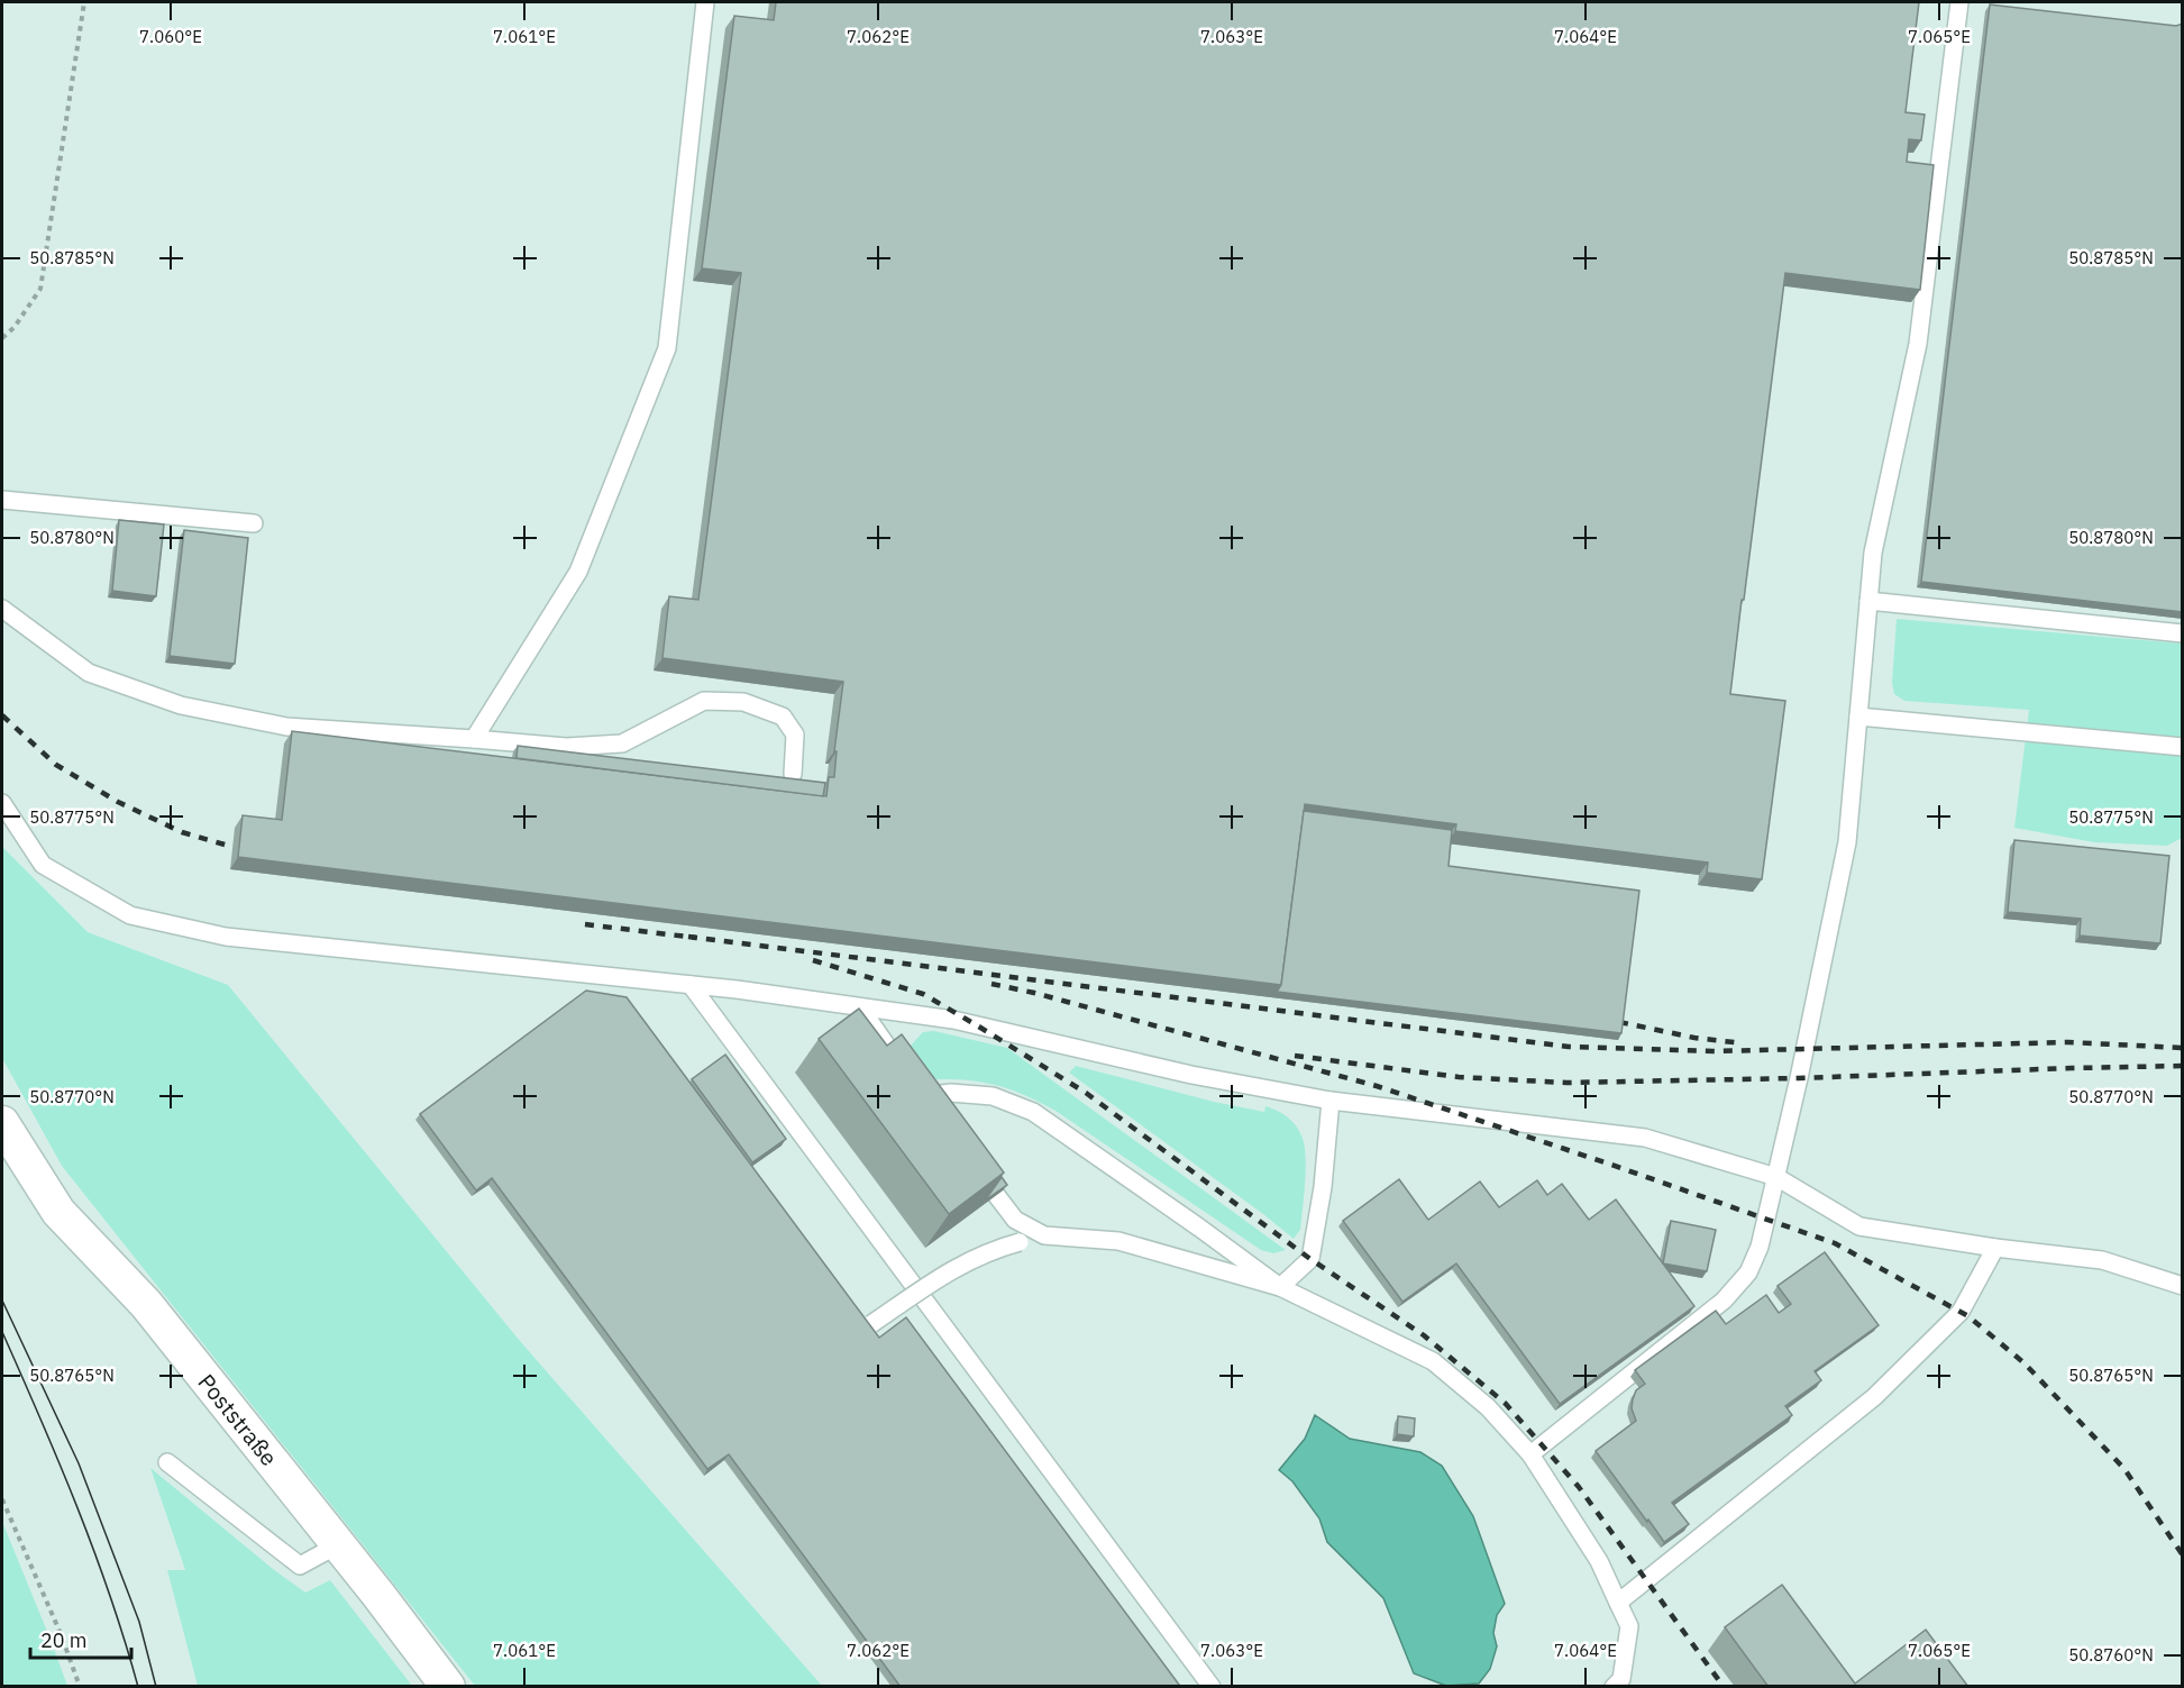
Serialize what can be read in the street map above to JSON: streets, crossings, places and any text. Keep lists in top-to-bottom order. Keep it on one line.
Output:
{"streets":{"street":["Poststraße"]},"scale_bar":"20 m","coordinates":["7.060°E","7.061°E","7.062°E","7.063°E","7.064°E","7.065°E","50.8785°N","50.8780°N","50.8775°N","50.8770°N","50.8765°N","50.8760°N"]}
